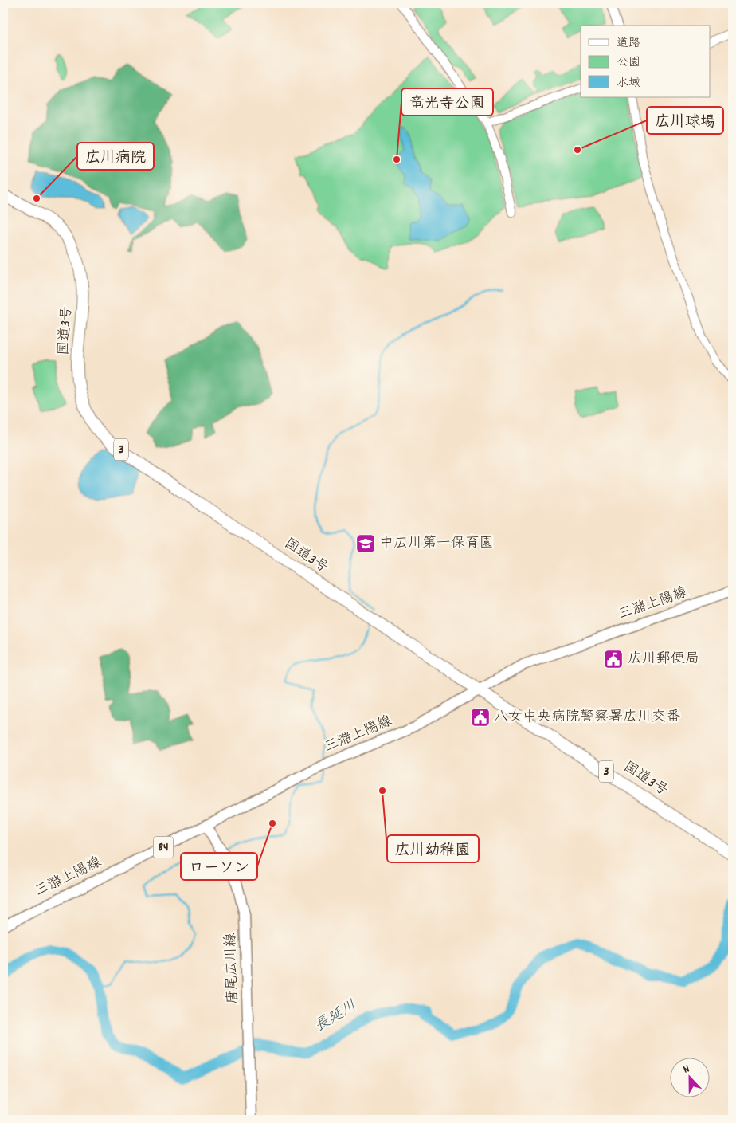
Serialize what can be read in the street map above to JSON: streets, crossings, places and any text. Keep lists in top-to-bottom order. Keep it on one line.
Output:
{"streets":{"highway":["国道3号","3"],"main road":["三潴上陽線","84","唐尾広川線"]},"crossings":[["国道3号","三潴上陽線"],["三潴上陽線","唐尾広川線"]],"water":["長延川"],"places":{"other":["広川球場","竜光寺公園","広川病院","広川幼稚園","ローソン"],"school or university":["中広川第一保育園"],"public building":["広川郵便局","八女中央病院警察署広川交番"]},"legend":["道路","公園","水域"],"north":"top"}
